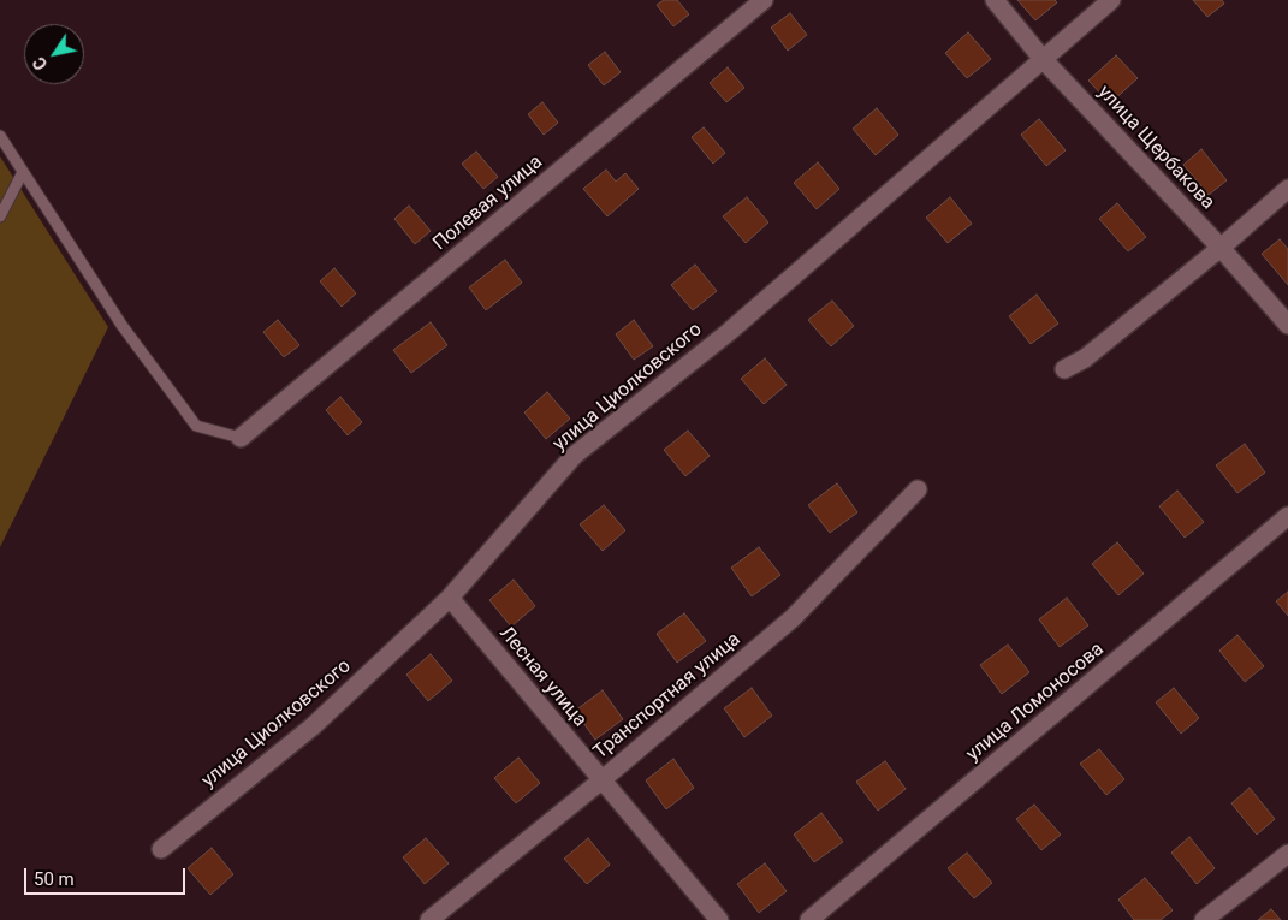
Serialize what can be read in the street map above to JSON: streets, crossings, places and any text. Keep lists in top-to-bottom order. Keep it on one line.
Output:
{"streets":{"street":["улица Щербакова","Полевая улица","улица Циолковского","Лесная улица","Транспортная улица","улица Ломоносова"]},"crossings":[["улица Щербакова","улица Циолковского"],["улица Циолковского","Лесная улица"],["Лесная улица","Транспортная улица"]],"scale_bar":"50 m","north":"bottom left"}
